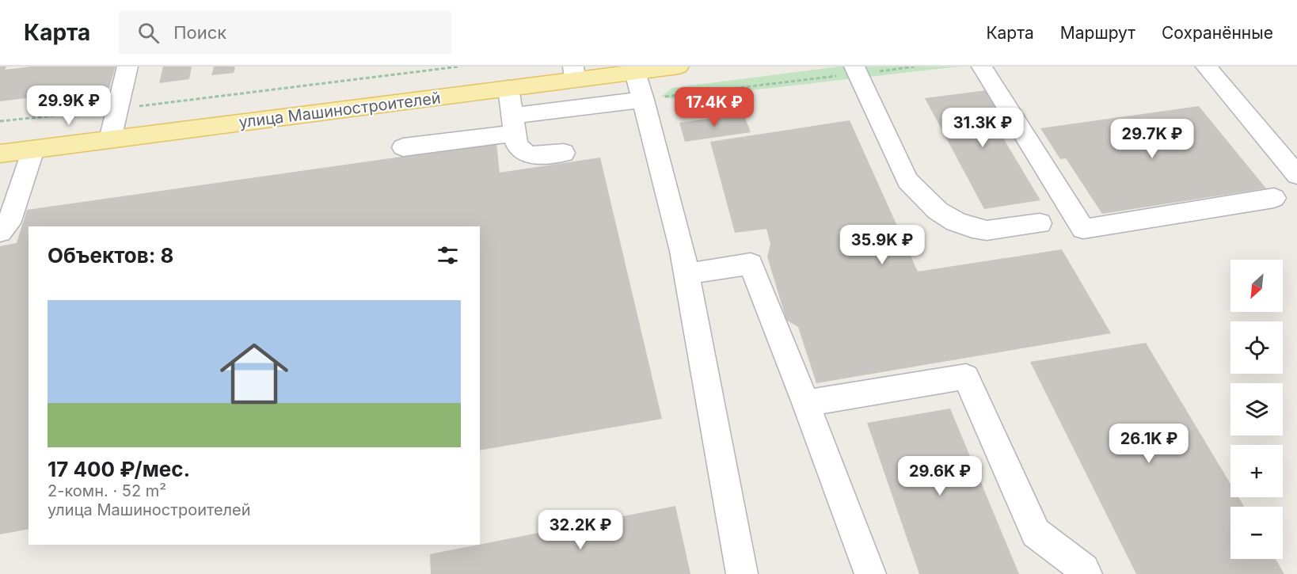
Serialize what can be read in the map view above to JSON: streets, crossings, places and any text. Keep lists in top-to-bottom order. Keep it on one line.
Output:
{"streets":{"main road":["улица Машиностроителей"]},"north":"bottom left","page":{"header":"Карта","search":"Поиск","nav":["Карта","Маршрут","Сохранённые"],"price":["29.9K ₽","17.4K ₽","31.3K ₽","29.7K ₽","35.9K ₽","26.1K ₽","29.6K ₽","32.2K ₽"],"heading":"Объектов: 8","map_buttons":["+","−"],"list":[{"name":"17 400 ₽/мес.","note":"2-комн. · 52 m² · улица Машиностроителей"}]}}
